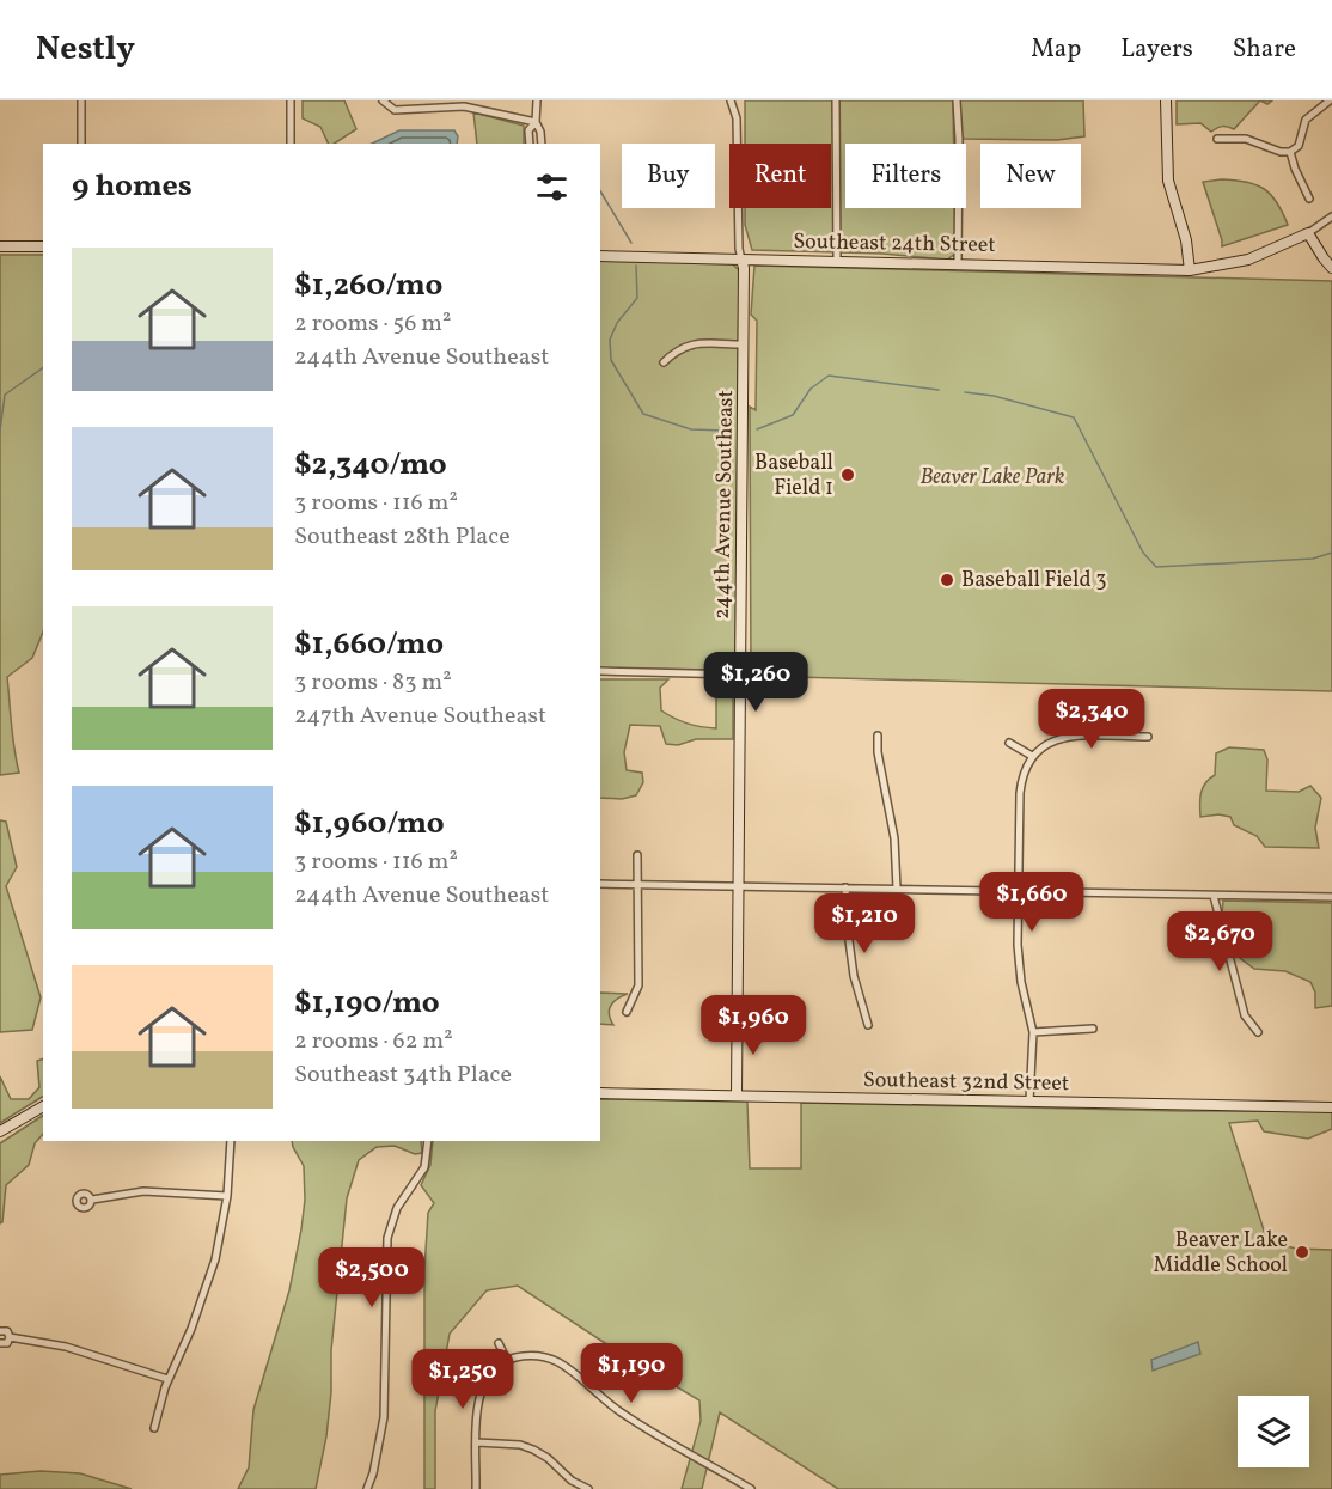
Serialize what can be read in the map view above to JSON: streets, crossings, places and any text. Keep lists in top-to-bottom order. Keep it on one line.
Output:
{"streets":{"street":["Southeast 24th Street","244th Avenue Southeast","Southeast 32nd Street"]},"crossings":[["Southeast 24th Street","244th Avenue Southeast"],["244th Avenue Southeast","Southeast 32nd Street"]],"parks":["Beaver Lake Park"],"places":["Baseball Field 1","Baseball Field 3","Beaver Lake Middle School"],"page":{"header":"Nestly","nav":["Map","Layers","Share"],"chip":["Buy","Rent","Filters","New"],"heading":"9 homes","list":[{"name":"$1,260/mo","note":"2 rooms · 56 m² · 244th Avenue Southeast"},{"name":"$2,340/mo","note":"3 rooms · 116 m² · Southeast 28th Place"},{"name":"$1,660/mo","note":"3 rooms · 83 m² · 247th Avenue Southeast"},{"name":"$1,960/mo","note":"3 rooms · 116 m² · 244th Avenue Southeast"},{"name":"$1,190/mo","note":"2 rooms · 62 m² · Southeast 34th Place"}],"price":["$1,260","$2,340","$1,660","$1,210","$2,670","$1,960","$2,500","$1,190","$1,250"]}}
